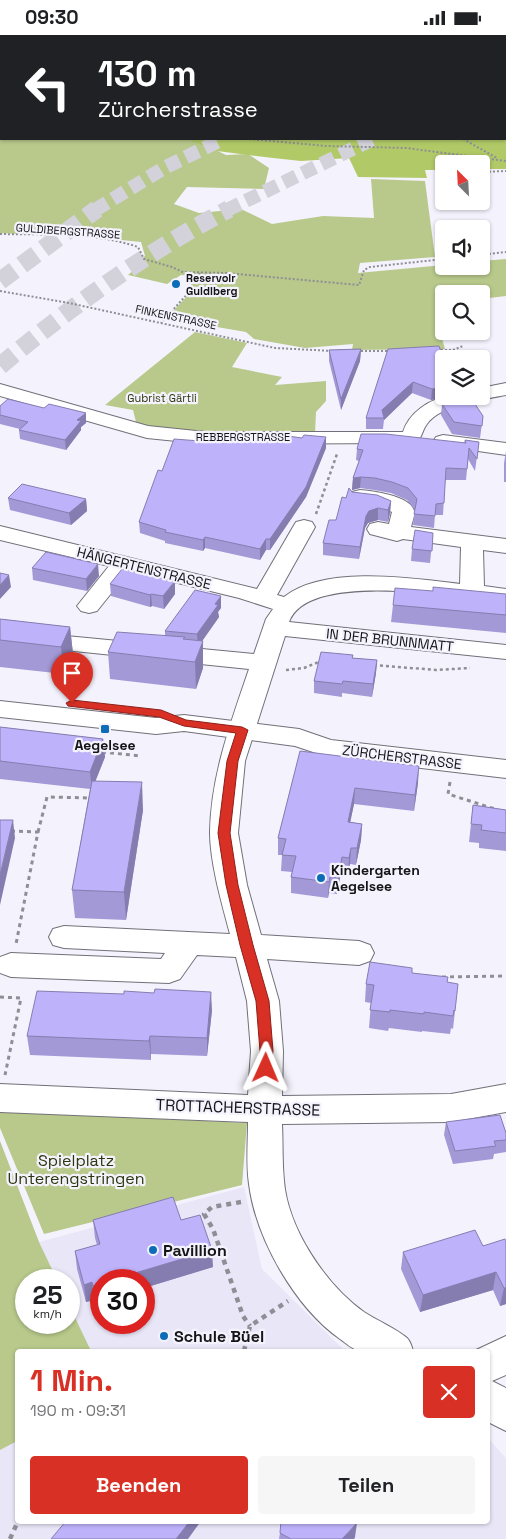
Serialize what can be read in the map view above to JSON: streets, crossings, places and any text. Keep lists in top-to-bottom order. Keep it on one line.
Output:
{"streets":{"street":["REBBERGSTRASSE","HÄNGERTENSTRASSE","IN DER BRUNNMATT","ZÜRCHERSTRASSE","TROTTACHERSTRASSE"],"path":["GULDIBERGSTRASSE","FINKENSTRASSE"]},"parks":["Gubrist Gärtli","Spielplatz Unterengstringen"],"places":{"other":["Reservoir Guldiberg","Kindergarten Aegelsee","Pavillion","Schule Büel"],"transit":["Aegelsee"]},"north":"top left","page":{"status":"09:30","turn":["130 m","Zürcherstrasse"],"speed":"25 km/h","limit":"30","heading":["1 Min.","190 m · 09:31"],"buttons":["Beenden","Teilen"]}}
